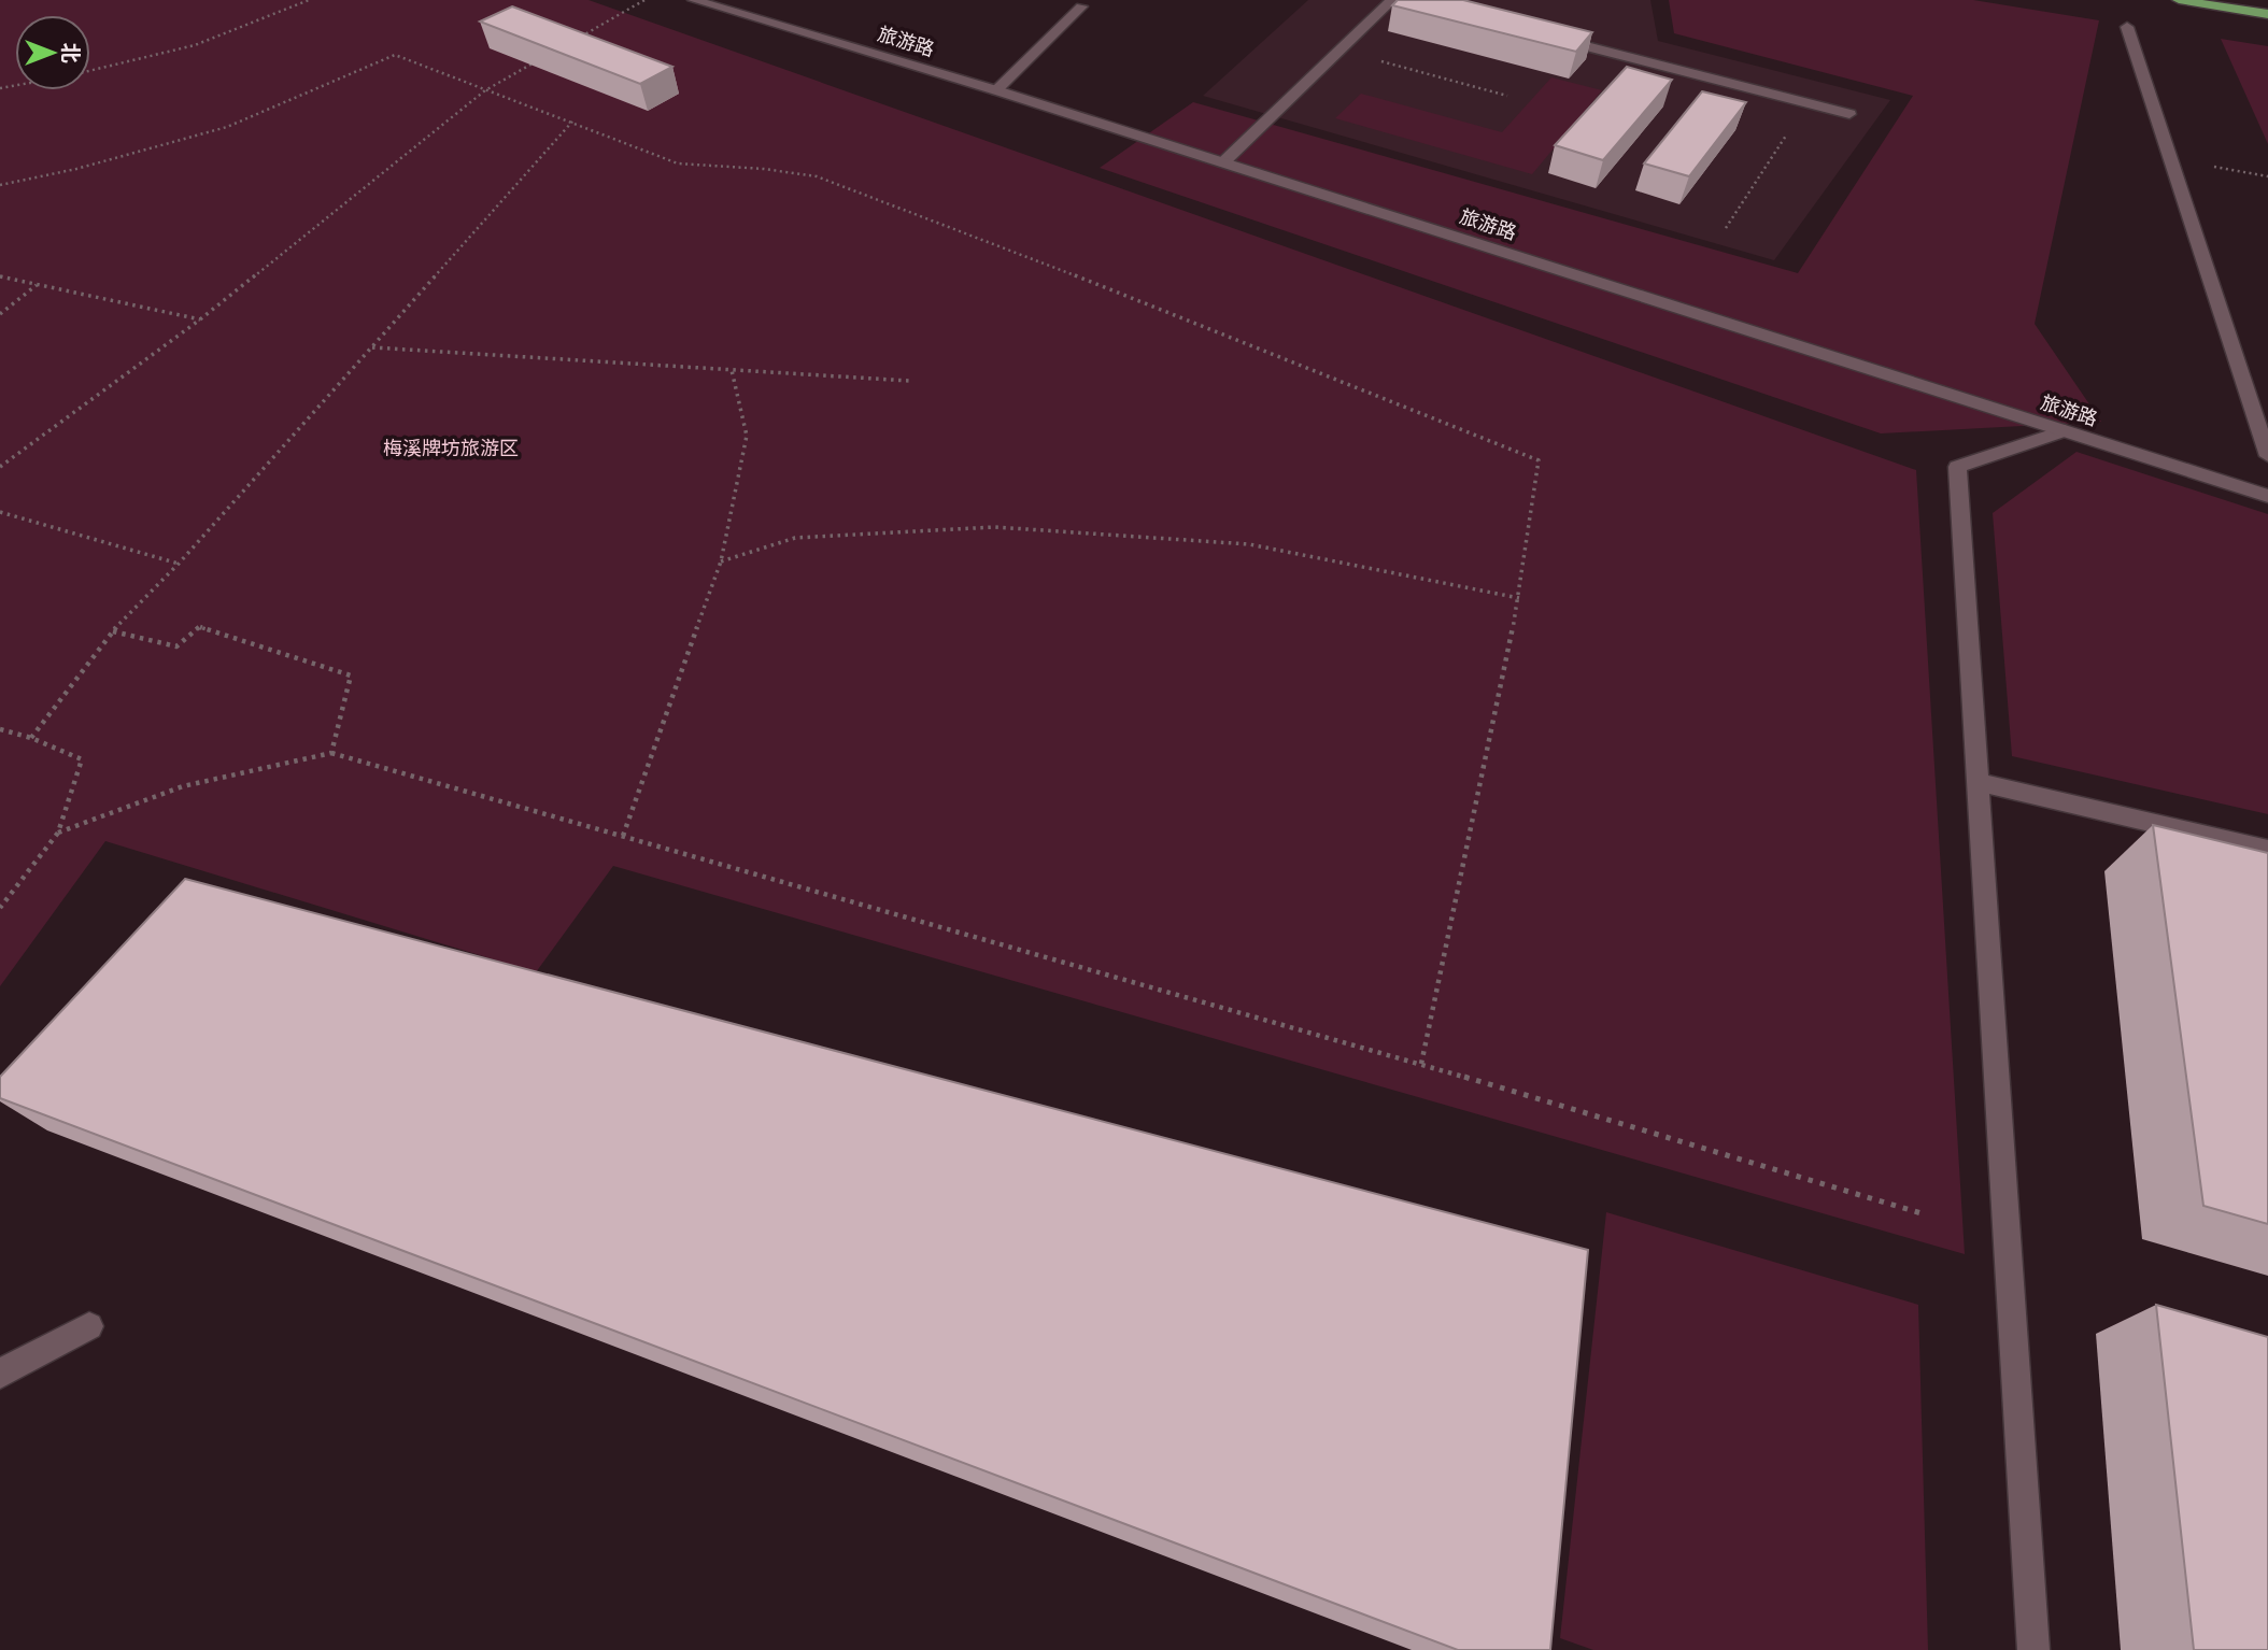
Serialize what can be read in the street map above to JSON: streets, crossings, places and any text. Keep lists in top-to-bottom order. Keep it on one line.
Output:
{"streets":{"street":["旅游路"]},"parks":["梅溪牌坊旅游区"],"north":"right"}
